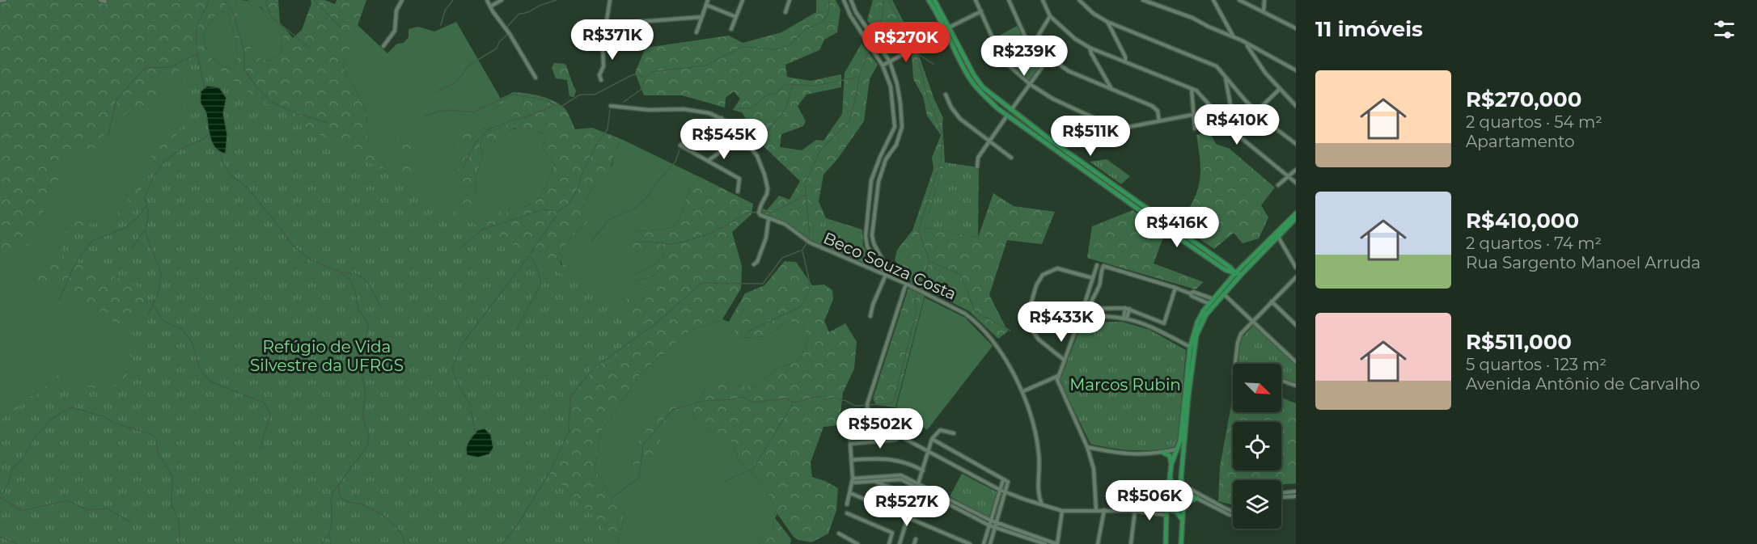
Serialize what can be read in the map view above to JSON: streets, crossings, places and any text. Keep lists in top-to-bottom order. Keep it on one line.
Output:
{"streets":{"street":["Beco Souza Costa"]},"parks":["Refúgio de Vida Silvestre da UFRGS","Marcos Rubin"],"north":"bottom right","page":{"heading":"11 imóveis","price":["R$371K","R$270K","R$239K","R$410K","R$511K","R$545K","R$416K","R$433K","R$502K","R$506K","R$527K"],"list":[{"name":"R$270,000","note":"2 quartos · 54 m² · Apartamento"},{"name":"R$410,000","note":"2 quartos · 74 m² · Rua Sargento Manoel Arruda"},{"name":"R$511,000","note":"5 quartos · 123 m² · Avenida Antônio de Carvalho"}]}}
